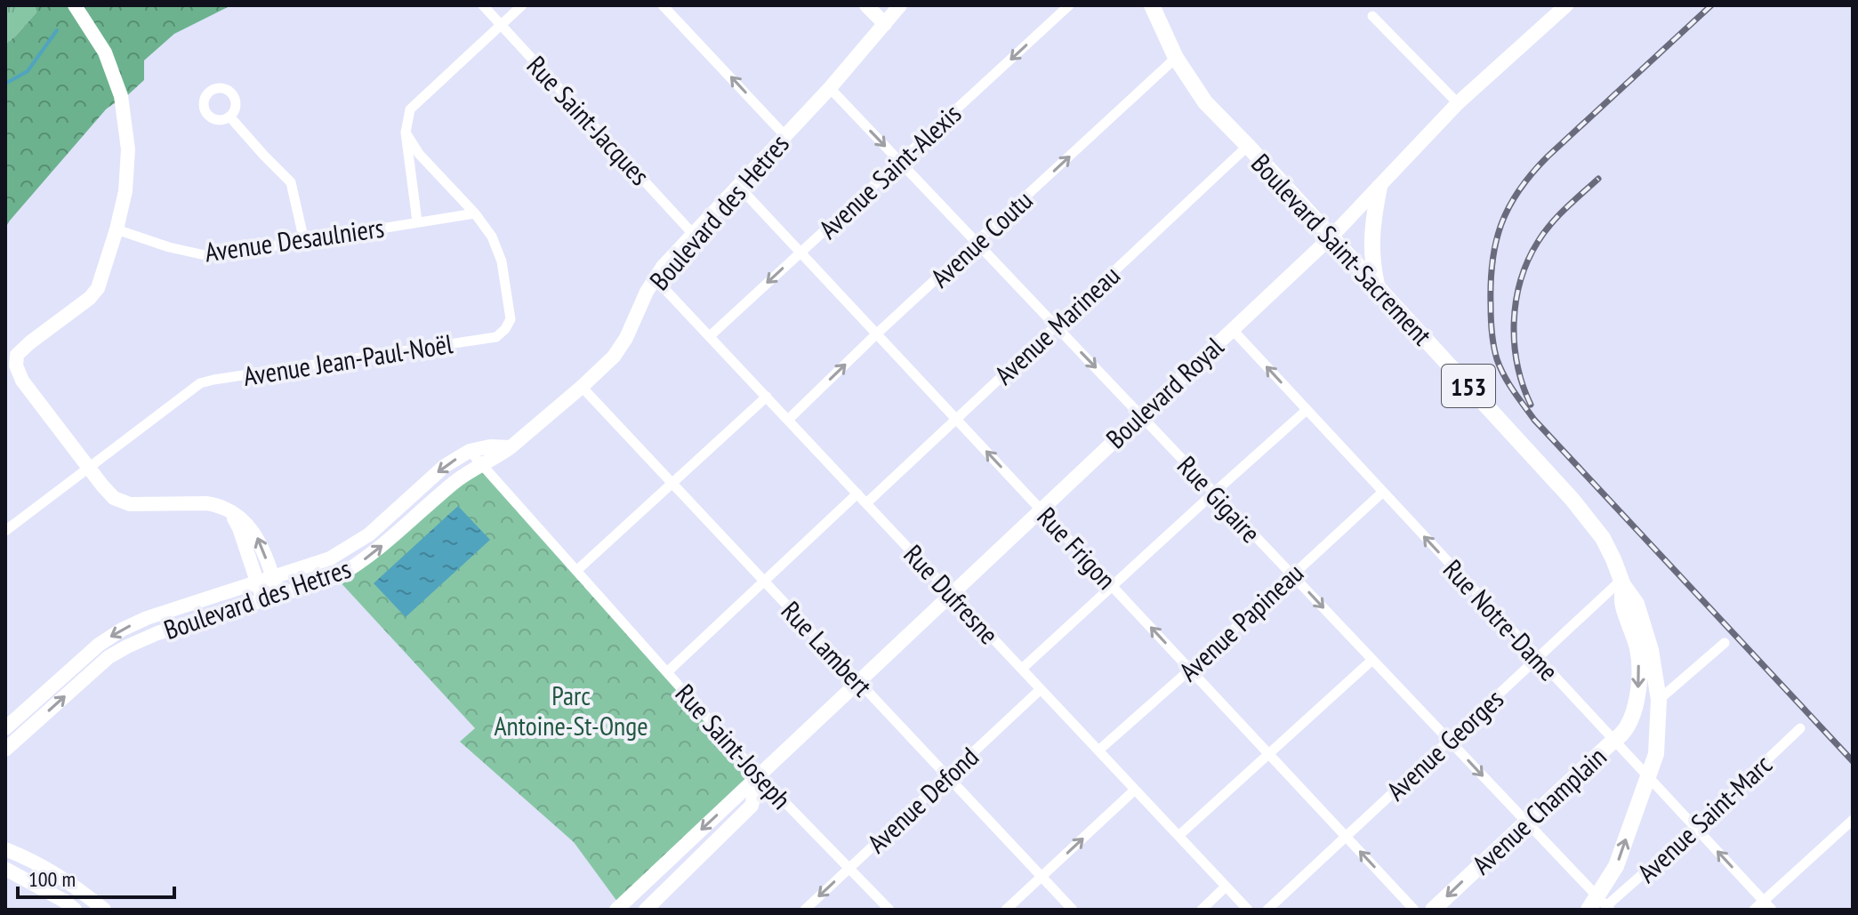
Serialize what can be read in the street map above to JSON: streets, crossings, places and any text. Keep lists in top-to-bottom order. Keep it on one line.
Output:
{"streets":{"main road":["Boulevard Saint-Sacrement","153","Avenue Champlain","Avenue Saint-Marc"],"street":["Rue Saint-Jacques","Avenue Saint-Alexis","Boulevard des Hetres","Avenue Coutu","Avenue Desaulniers","Avenue Marineau","Avenue Jean-Paul-Noël","Boulevard Royal","Rue Gigaire","Rue Frigon","Rue Dufresne","Rue Notre-Dame","Avenue Papineau","Rue Lambert","Avenue Georges","Rue Saint-Joseph","Avenue Defond"]},"crossings":[["Rue Saint-Jacques","Boulevard des Hetres"],["Avenue Saint-Alexis","Rue Gigaire"],["Avenue Saint-Alexis","Rue Frigon"],["Avenue Saint-Alexis","Rue Dufresne"],["Boulevard des Hetres","Rue Gigaire"],["Boulevard des Hetres","Rue Frigon"],["Boulevard des Hetres","Rue Dufresne"],["Boulevard des Hetres","Rue Lambert"],["Boulevard des Hetres","Rue Saint-Joseph"],["Avenue Coutu","Boulevard Saint-Sacrement"],["Avenue Coutu","Rue Gigaire"],["Avenue Coutu","Rue Frigon"],["Avenue Coutu","Rue Dufresne"],["Avenue Desaulniers","Avenue Jean-Paul-Noël"],["Boulevard Saint-Sacrement","Avenue Marineau"],["Boulevard Saint-Sacrement","Boulevard Royal"],["Boulevard Saint-Sacrement","Rue Notre-Dame"],["Boulevard Saint-Sacrement","Avenue Georges"],["Boulevard Saint-Sacrement","Avenue Champlain"],["Boulevard Saint-Sacrement","Avenue Saint-Marc"],["Avenue Marineau","Rue Gigaire"],["Avenue Marineau","Rue Frigon"],["Avenue Marineau","Rue Dufresne"],["Boulevard Royal","Rue Gigaire"],["Boulevard Royal","Rue Frigon"],["Boulevard Royal","Rue Dufresne"],["Boulevard Royal","Rue Notre-Dame"],["Boulevard Royal","Rue Lambert"],["Boulevard Royal","Rue Saint-Joseph"],["Rue Gigaire","Avenue Papineau"],["Rue Gigaire","Avenue Georges"],["Rue Gigaire","Avenue Champlain"],["Rue Gigaire","Avenue Saint-Marc"],["Rue Frigon","Avenue Papineau"],["Rue Frigon","Avenue Georges"],["Rue Dufresne","Avenue Papineau"],["Rue Dufresne","Avenue Defond"],["Rue Notre-Dame","Avenue Papineau"],["Rue Notre-Dame","Avenue Georges"],["Rue Notre-Dame","Avenue Champlain"],["Rue Notre-Dame","Avenue Saint-Marc"],["Rue Lambert","Avenue Defond"],["Rue Saint-Joseph","Avenue Defond"]],"one_way":["Avenue Saint-Alexis","Avenue Coutu","Rue Gigaire","Rue Notre-Dame","Avenue Champlain"],"parks":["Parc Antoine-St-Onge"],"scale_bar":"100 m"}
